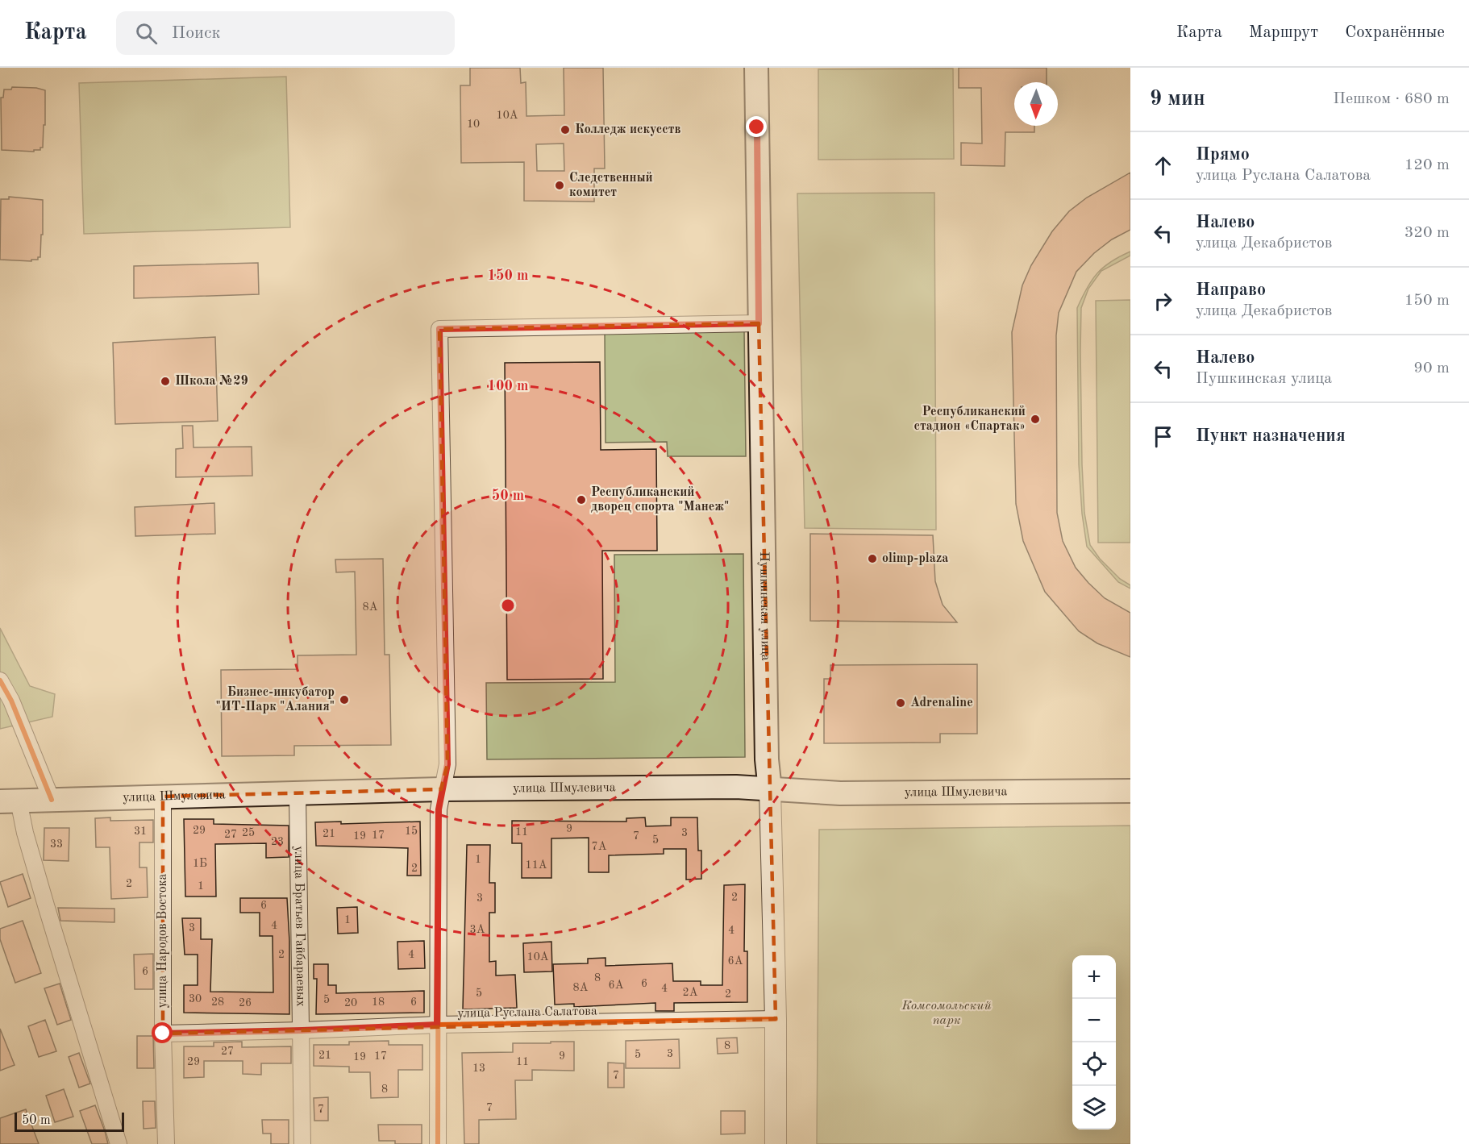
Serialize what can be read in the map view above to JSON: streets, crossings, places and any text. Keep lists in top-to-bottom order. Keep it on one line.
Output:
{"streets":{"main road":["Пушкинская улица","улица Шмулевича"],"street":["улица Братьев Гайбараевых","улица Народов Востока","улица Руслана Салатова"]},"crossings":[["Пушкинская улица","улица Шмулевича"],["Пушкинская улица","улица Руслана Салатова"],["улица Шмулевича","улица Братьев Гайбараевых"],["улица Шмулевича","улица Народов Востока"],["улица Братьев Гайбараевых","улица Руслана Салатова"],["улица Народов Востока","улица Руслана Салатова"]],"parks":["Комсомольский парк"],"places":["Колледж искусств","Следственный комитет","Школа №29","Республиканский стадион «Спартак»","Республиканский дворец спорта \"Манеж\"","olimp-plaza","Бизнес-инкубатор \"ИТ-Парк \"Алания\"","Adrenaline"],"house_numbers":["10А","10","8А","9","29","31","15","11","25","3","21","27","17","19","7","5","23","33","7А","1","1Б","11А","2","2","1","2","3","6","1","4","3","3А","4","2","4","10А","6А","6","8","6","6А","8А","4","2А","5","2","30","5","28","18","6","26","20","8","27","3","5","21","17","9","19","29","11","13","7","8","7","7"],"scale_bar":"50 m","north":"bottom","page":{"header":"Карта","search":"Поиск","nav":["Карта","Маршрут","Сохранённые"],"heading":["9 мин","Пешком · 680 m"],"list":[["Прямо","улица Руслана Салатова","120 m"],["Налево","улица Декабристов","320 m"],["Направо","улица Декабристов","150 m"],["Налево","Пушкинская улица","90 m"],"Пункт назначения"],"map_buttons":["+","−"],"scale":"50 m"},"rings":["150 m","100 m","50 m"]}
